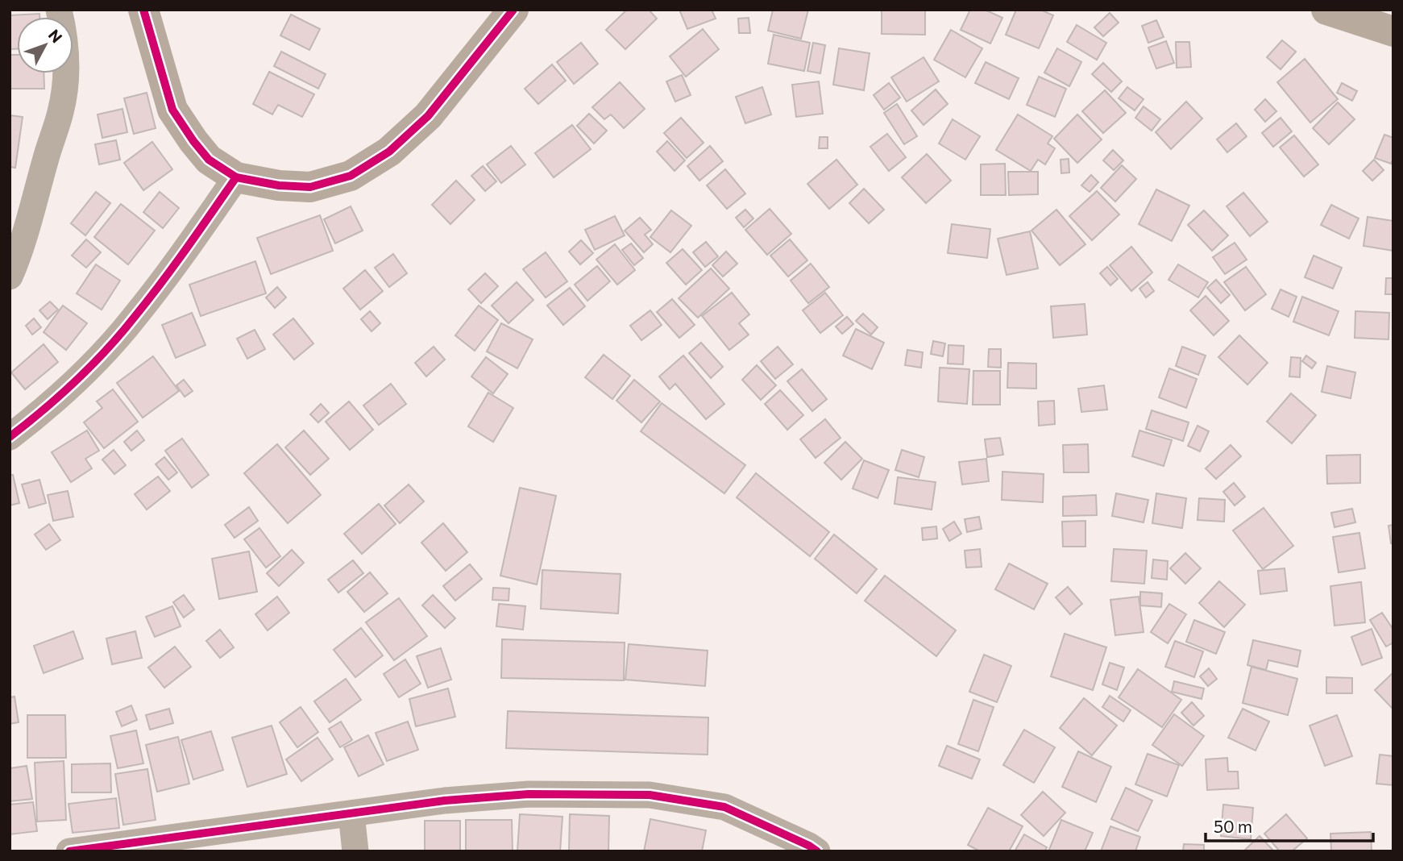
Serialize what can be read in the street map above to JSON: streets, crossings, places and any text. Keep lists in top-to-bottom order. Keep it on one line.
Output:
{"scale_bar":"50 m","north":"top right"}
